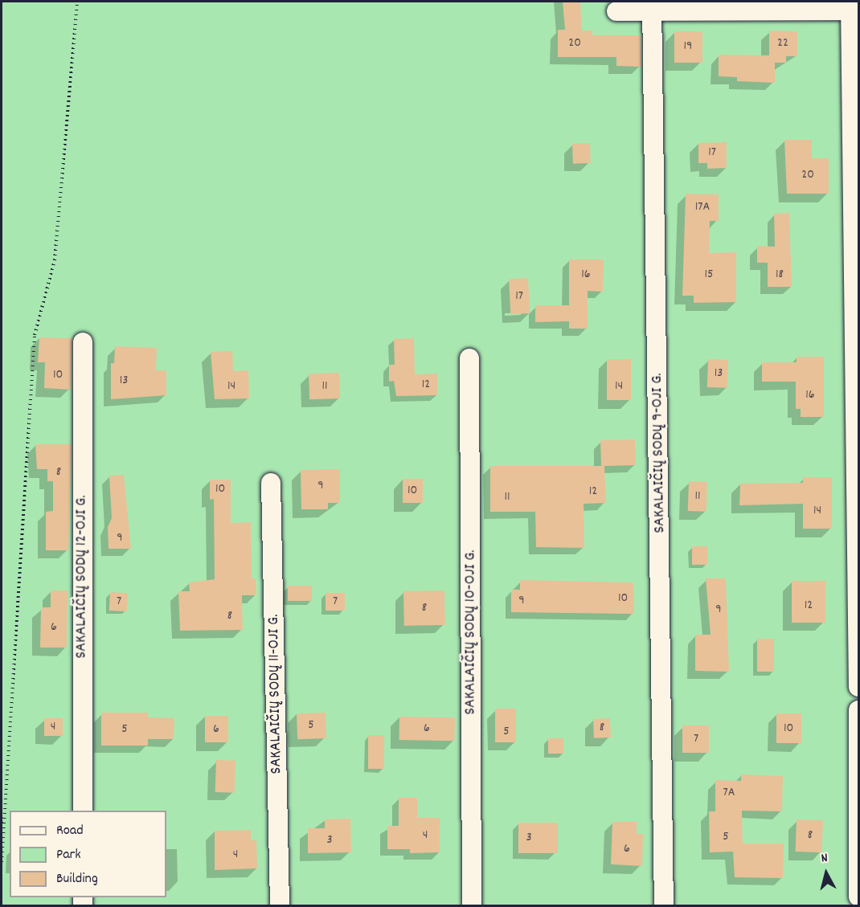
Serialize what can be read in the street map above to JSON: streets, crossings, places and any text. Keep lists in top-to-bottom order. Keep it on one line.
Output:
{"streets":{"street":["SAKALAIČIŲ SODŲ 9-OJI G.","SAKALAIČIŲ SODŲ 12-OJI G.","SAKALAIČIŲ SODŲ 10-OJI G.","SAKALAIČIŲ SODŲ 11-OJI G."]},"house_numbers":["20","22","19","17","20","17A","16","15","18","17","13","10","13","12","14","11","14","16","8","9","10","10","12","11","11","14","9","10","9","7","7","12","8","9","8","6","5","4","8","6","10","5","6","5","7","7A","4","8","5","3","3","6","4"],"legend":["Road","Park","Building"],"north":"top"}
